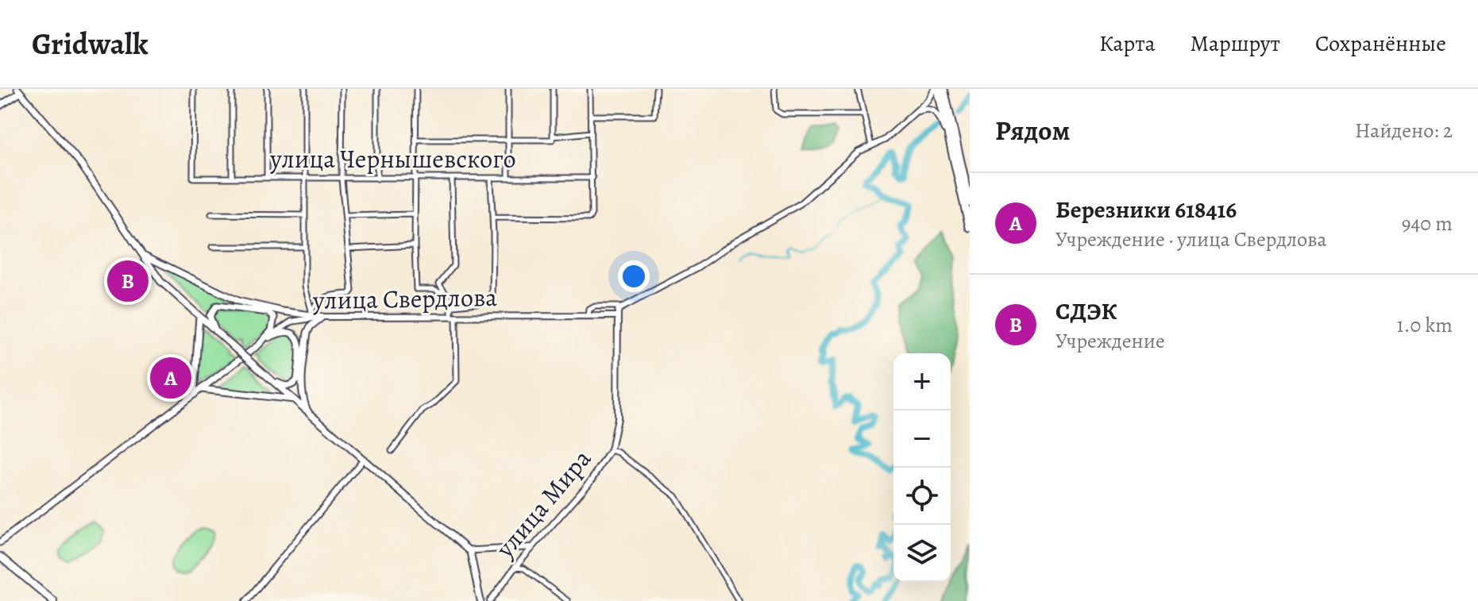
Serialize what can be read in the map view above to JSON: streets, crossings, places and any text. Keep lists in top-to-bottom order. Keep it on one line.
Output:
{"streets":{"main road":["улица Свердлова"],"street":["улица Чернышевского","улица Мира"]},"crossings":[["улица Свердлова","улица Мира"]],"page":{"header":"Gridwalk","nav":["Карта","Маршрут","Сохранённые"],"heading":["Рядом","Найдено: 2"],"list":[{"mark":"A","name":"Березники 618416","note":"Учреждение · улица Свердлова","value":"940 m"},{"mark":"B","name":"СДЭК","note":"Учреждение","value":"1.0 km"}],"pins":["B","A"],"map_buttons":["+","−"]}}
